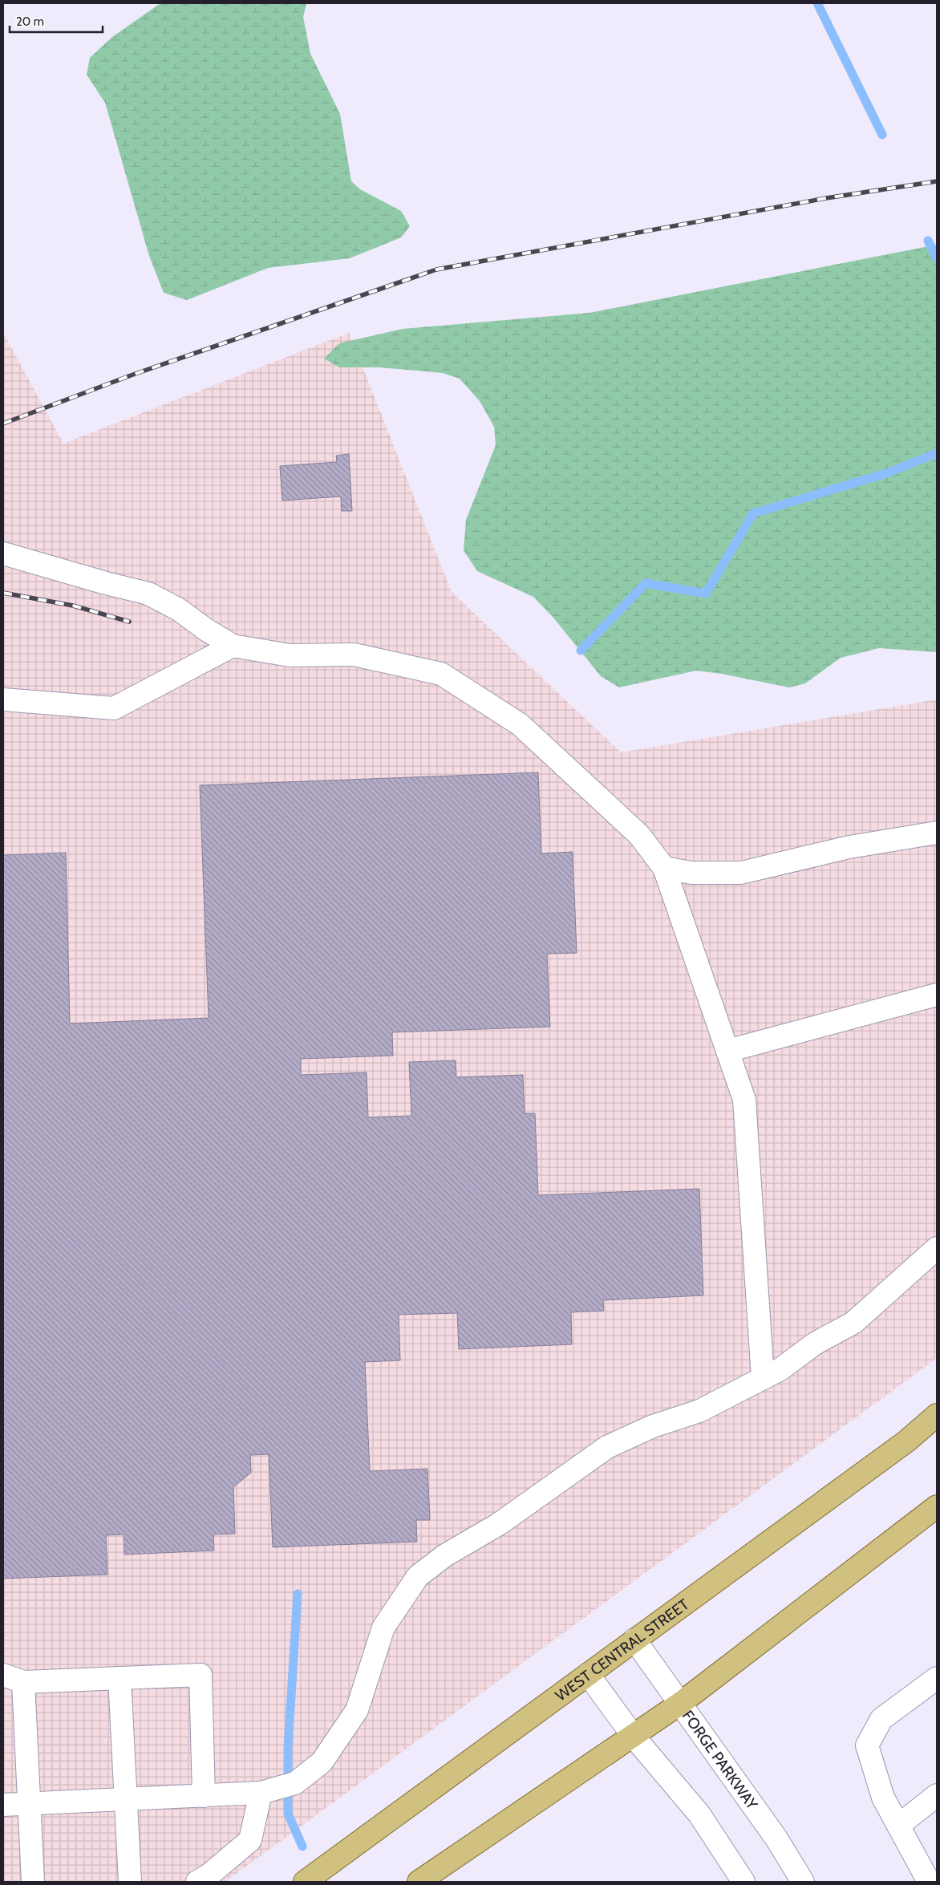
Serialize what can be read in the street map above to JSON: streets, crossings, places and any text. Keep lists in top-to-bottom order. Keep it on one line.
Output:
{"streets":{"main road":["WEST CENTRAL STREET"],"street":["FORGE PARKWAY"]},"crossings":[["WEST CENTRAL STREET","FORGE PARKWAY"]],"scale_bar":"20 m"}
